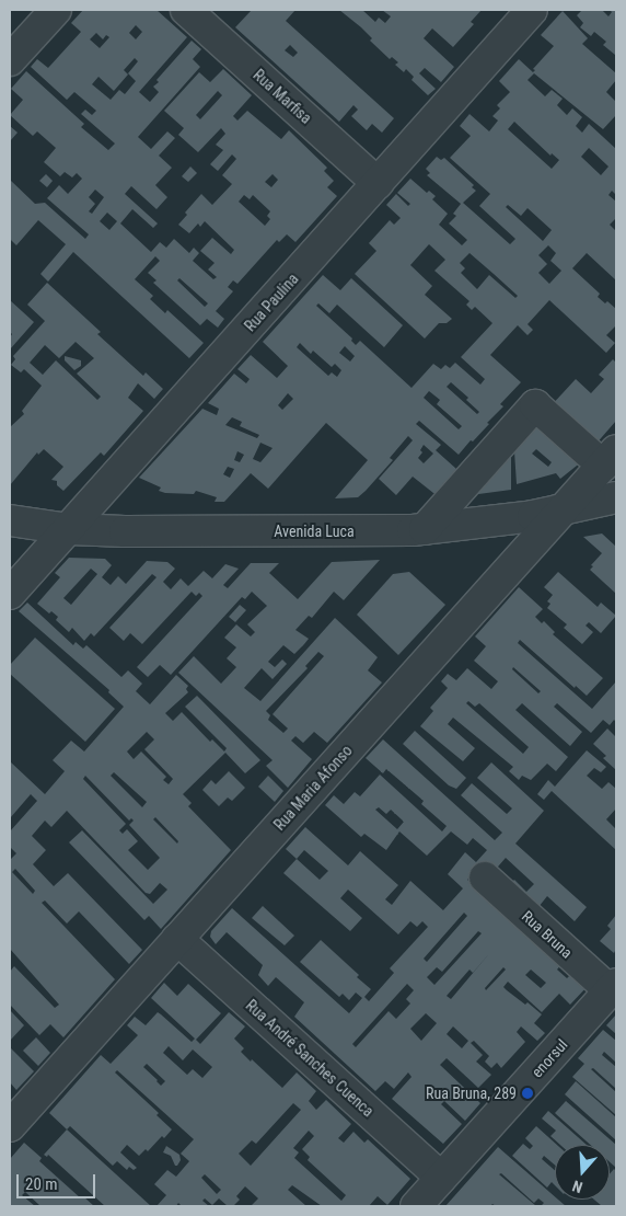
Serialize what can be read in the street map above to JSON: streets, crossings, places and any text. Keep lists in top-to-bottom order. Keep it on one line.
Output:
{"streets":{"street":["Rua Marfisa","Rua Paulina","Avenida Luca","Rua Maria Afonso","Rua Bruna","Rua André Sanches Cuenca","enorsul"]},"crossings":[["Rua Marfisa","Rua Paulina"],["Rua Paulina","Avenida Luca"],["Avenida Luca","Rua Maria Afonso"],["Rua Maria Afonso","Rua André Sanches Cuenca"],["Rua Bruna","enorsul"],["Rua André Sanches Cuenca","enorsul"]],"places":["Rua Bruna, 289"],"scale_bar":"20 m","north":"bottom"}
